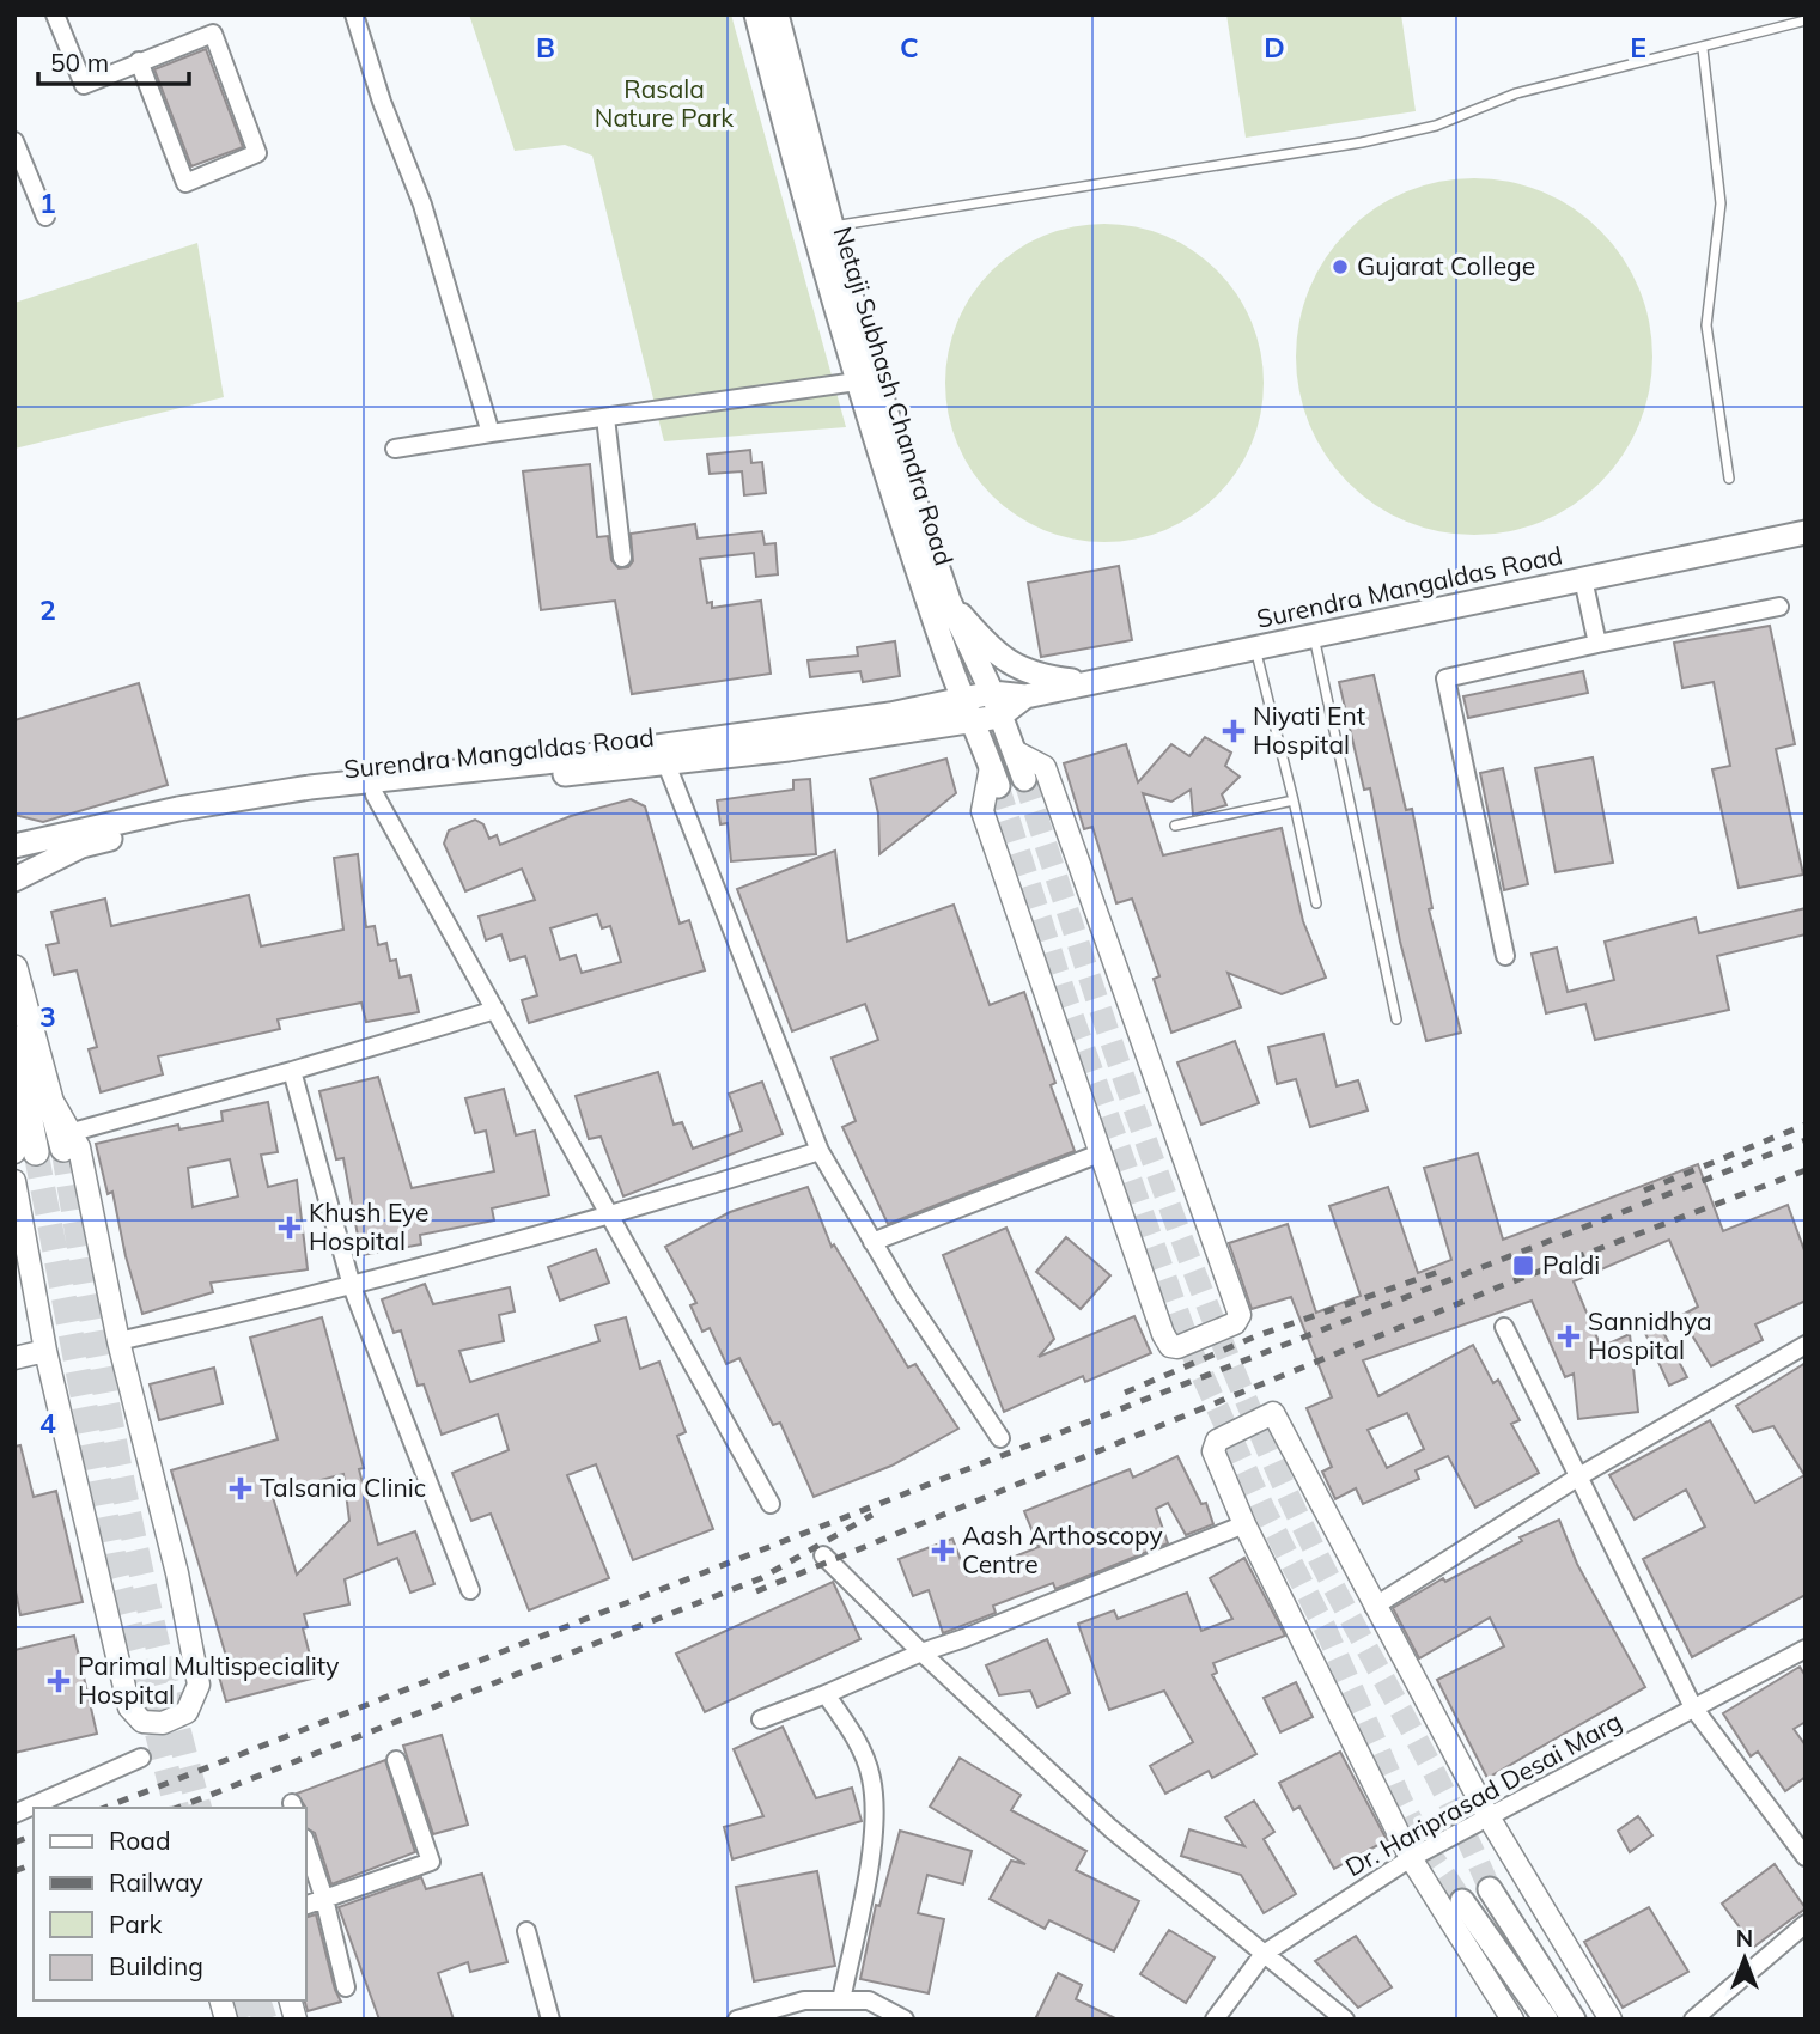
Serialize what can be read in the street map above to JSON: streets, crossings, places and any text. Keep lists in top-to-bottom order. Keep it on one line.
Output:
{"streets":{"main road":["Netaji Subhash Chandra Road","Surendra Mangaldas Road"],"street":["Dr. Hariprasad Desai Marg"]},"crossings":[["Netaji Subhash Chandra Road","Surendra Mangaldas Road"]],"parks":["Rasala Nature Park"],"places":{"other":["Gujarat College"],"health":["Niyati Ent Hospital","Khush Eye Hospital","Sannidhya Hospital","Talsania Clinic","Aash Arthoscopy Centre","Parimal Multispeciality Hospital"],"transit":["Paldi"]},"legend":["Road","Railway","Park","Building"],"scale_bar":"50 m","north":"top","grid":{"columns":["B","C","D","E"],"rows":["1","2","3","4"]}}
